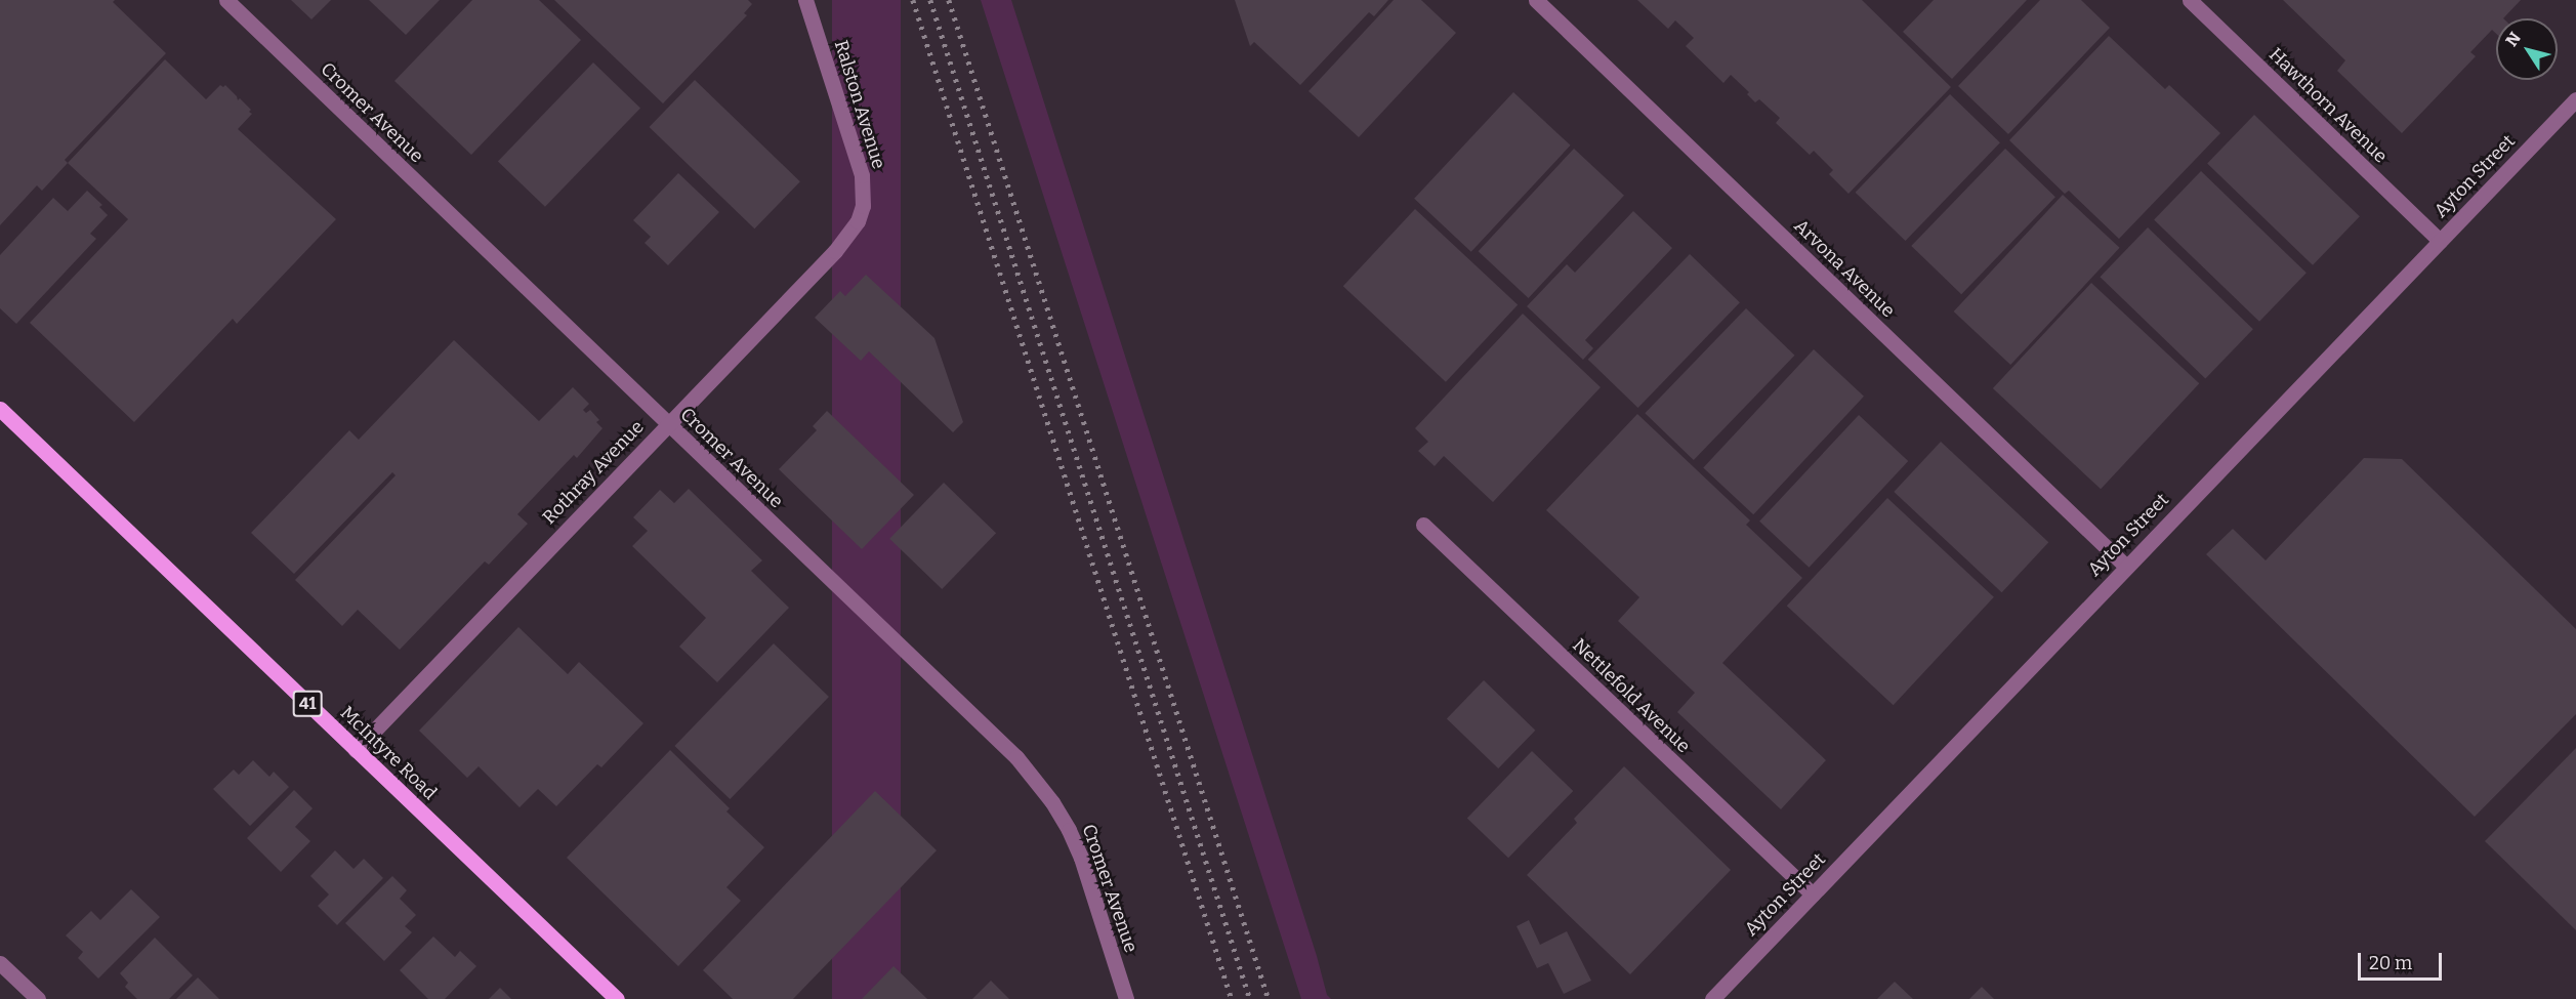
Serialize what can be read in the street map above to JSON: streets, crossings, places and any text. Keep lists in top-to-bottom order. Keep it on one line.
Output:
{"streets":{"main road":["41","McIntyre Road"],"street":["Ralston Avenue","Hawthorn Avenue","Cromer Avenue","Ayton Street","Arvona Avenue","Rothray Avenue","Nettlefold Avenue"]},"crossings":[["Ralston Avenue","Rothray Avenue"],["Hawthorn Avenue","Ayton Street"],["Cromer Avenue","Rothray Avenue"],["Ayton Street","Arvona Avenue"],["Ayton Street","Nettlefold Avenue"],["Rothray Avenue","McIntyre Road"]],"scale_bar":"20 m","north":"top left"}
